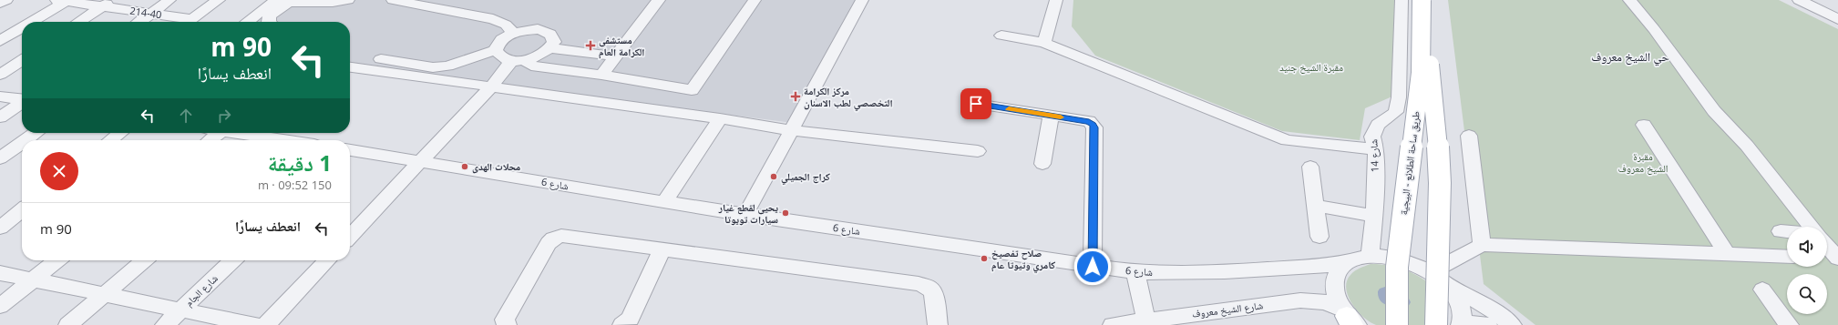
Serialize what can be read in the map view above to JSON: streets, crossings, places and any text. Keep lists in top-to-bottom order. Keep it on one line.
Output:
{"streets":{"main road":["طريق ساحة الطلائع - البيجية"],"street":["214-40","شارع 14","شارع 6","شارع الجام","شارع الشيخ معروف"]},"crossings":[["شارع 14","شارع 6"]],"districts":["حي الشيخ معروف"],"parks":["مقبرة الشيخ جنيد","مقبرة الشيخ معروف"],"places":{"health":["مستشفى الكرامة العام","مركز الكرامة التخصصي لطب الاسنان"],"other":["محلات الهدى","كراج الجميلي","يحيى لقطع غيار سيارات تويوتا","صلاح تفصيخ كامري وتيوتا عام"]},"page":{"turn":["90 m","انعطف يسارًا"],"heading":["1 دقيقة","150 m · 09:52"],"list":[{"name":"انعطف يسارًا","value":"90 m"}]}}
